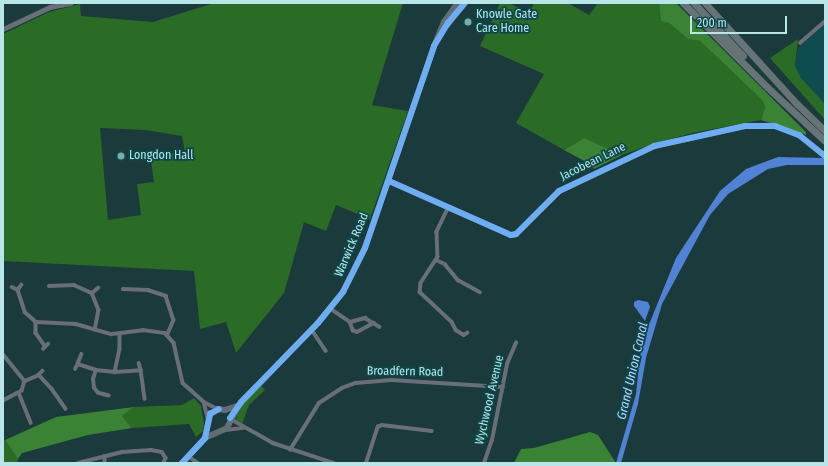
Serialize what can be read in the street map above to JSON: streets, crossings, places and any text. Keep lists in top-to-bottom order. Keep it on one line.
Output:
{"streets":{"main road":["Warwick Road"],"street":["Jacobean Lane","Broadfern Road","Wychwood Avenue"]},"crossings":[["Jacobean Lane","Warwick Road"],["Broadfern Road","Wychwood Avenue"]],"water":["Grand Union Canal"],"places":["Knowle Gate Care Home","Longdon Hall"],"scale_bar":"200 m"}
